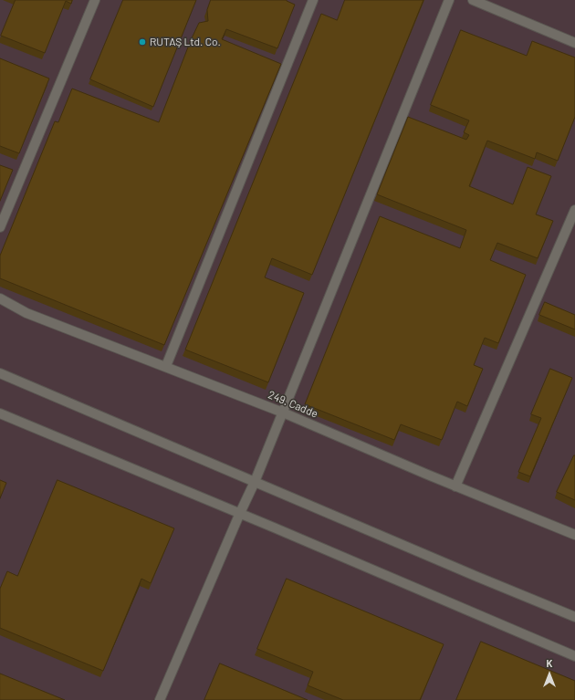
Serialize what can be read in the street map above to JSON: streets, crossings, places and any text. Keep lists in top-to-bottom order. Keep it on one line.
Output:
{"streets":{"street":["249. Cadde"]},"places":["RUTAŞ Ltd. Co."],"north":"top"}
